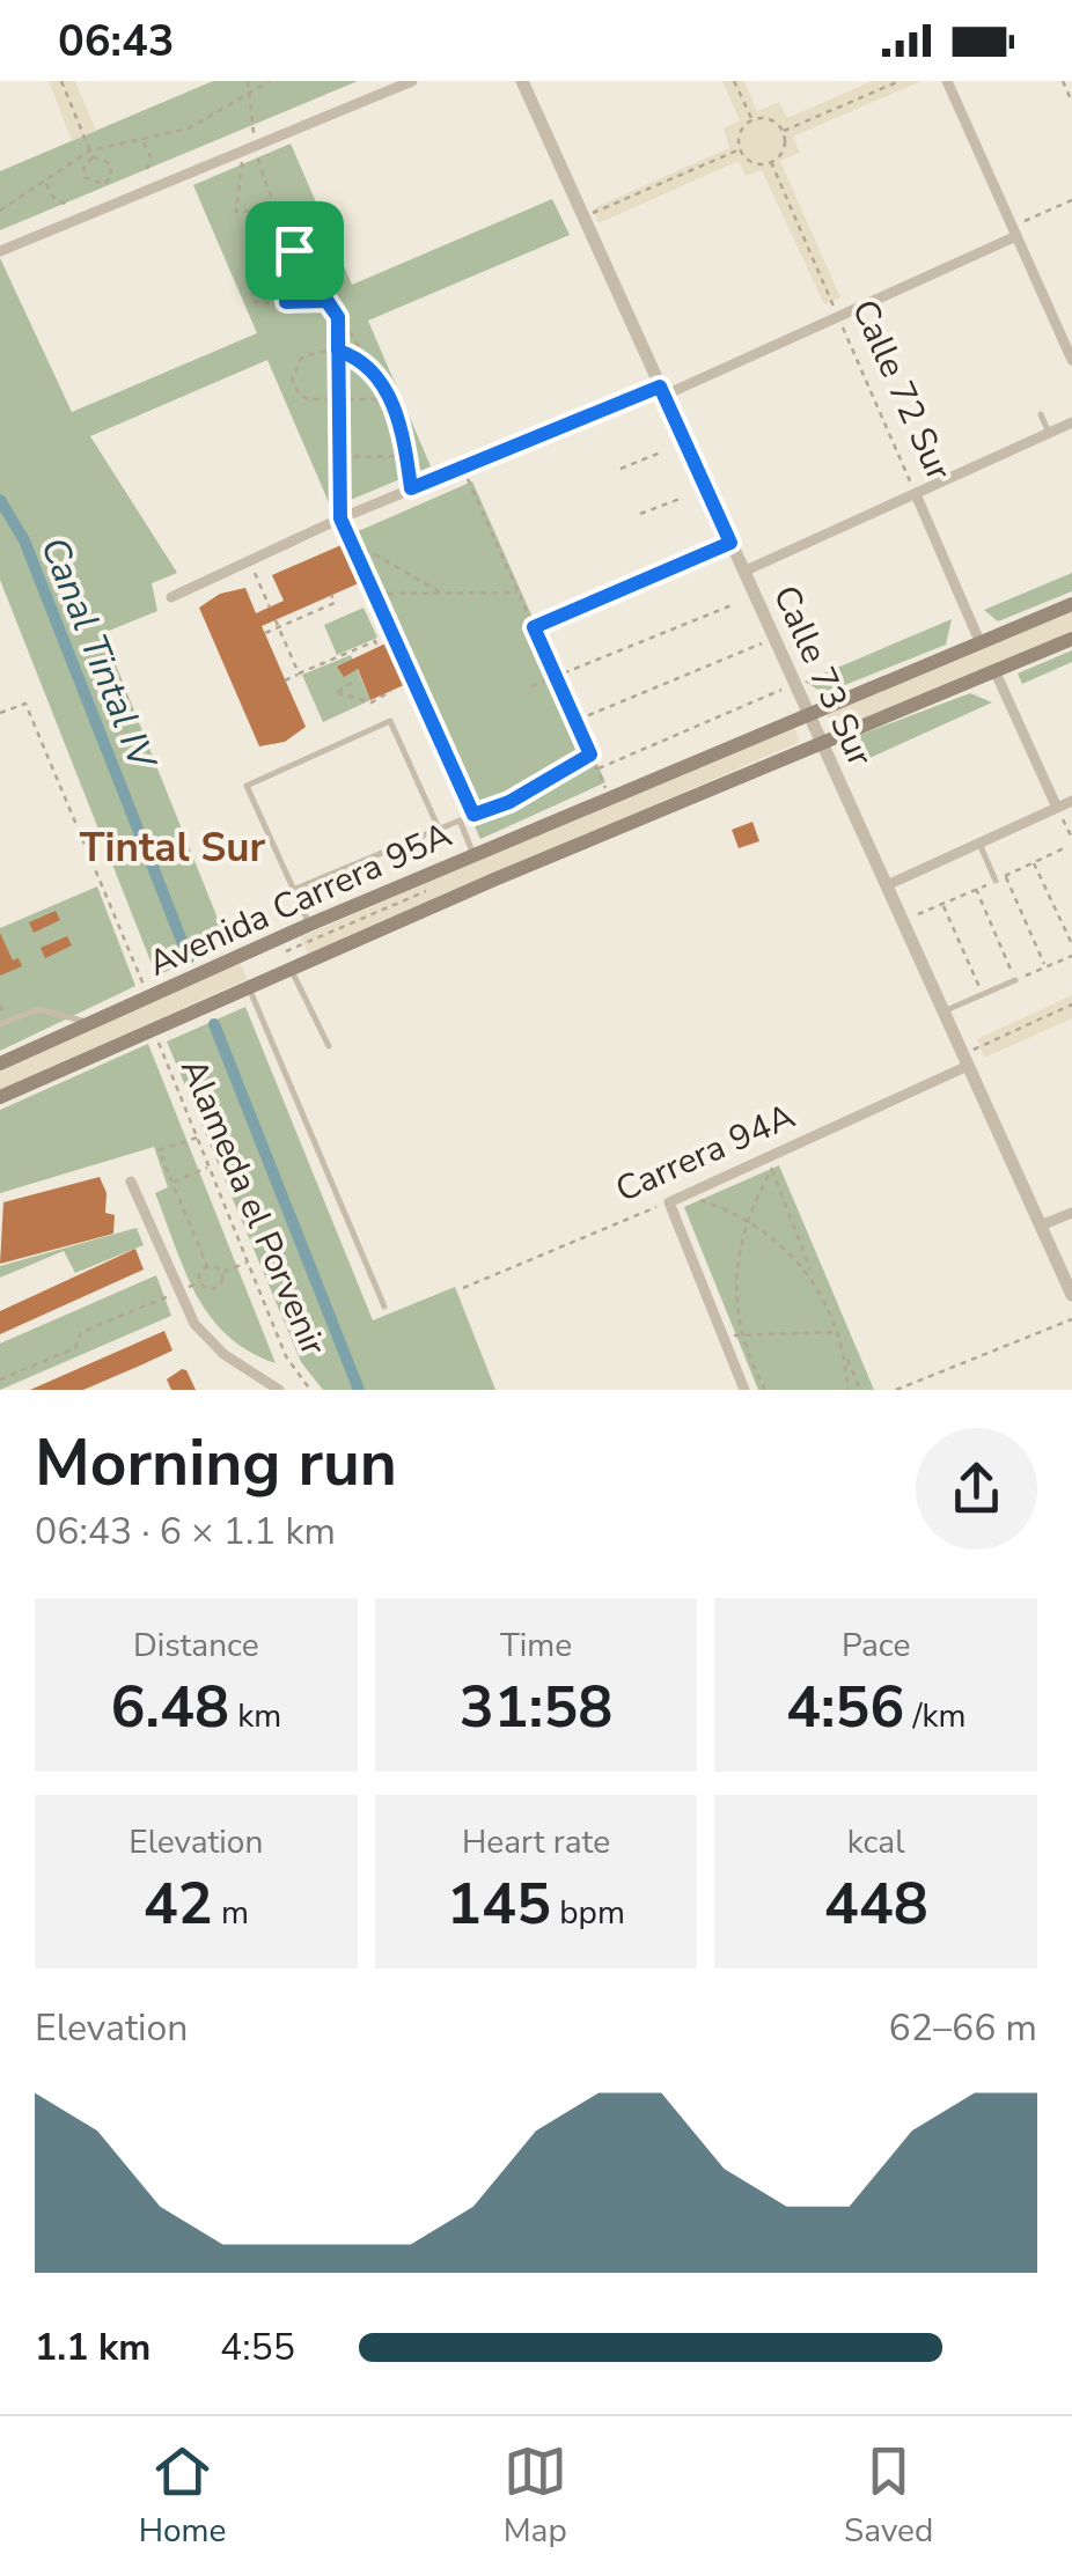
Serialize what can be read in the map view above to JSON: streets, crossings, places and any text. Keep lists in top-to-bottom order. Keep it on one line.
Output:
{"streets":{"main road":["Avenida Carrera 95A"],"street":["Calle 72 Sur","Calle 73 Sur","Carrera 94A"],"path":["Alameda el Porvenir"]},"crossings":[["Calle 72 Sur","Avenida Carrera 95A"],["Calle 73 Sur","Avenida Carrera 95A"],["Calle 73 Sur","Carrera 94A"]],"districts":["Tintal Sur"],"water":["Canal Tintal IV"],"page":{"status":"06:43","heading":["Morning run","06:43 · 6 × 1.1 km"],"stats":[["Distance","6.48 km"],["Time","31:58"],["Pace","4:56 /km"],["Elevation","42 m"],["Heart rate","145 bpm"],["kcal","448"]],"chart":["Elevation","62–66 m"],"list":[{"name":"1.1 km","note":"4:55"}],"tabs":["Home","Map","Saved"]}}
